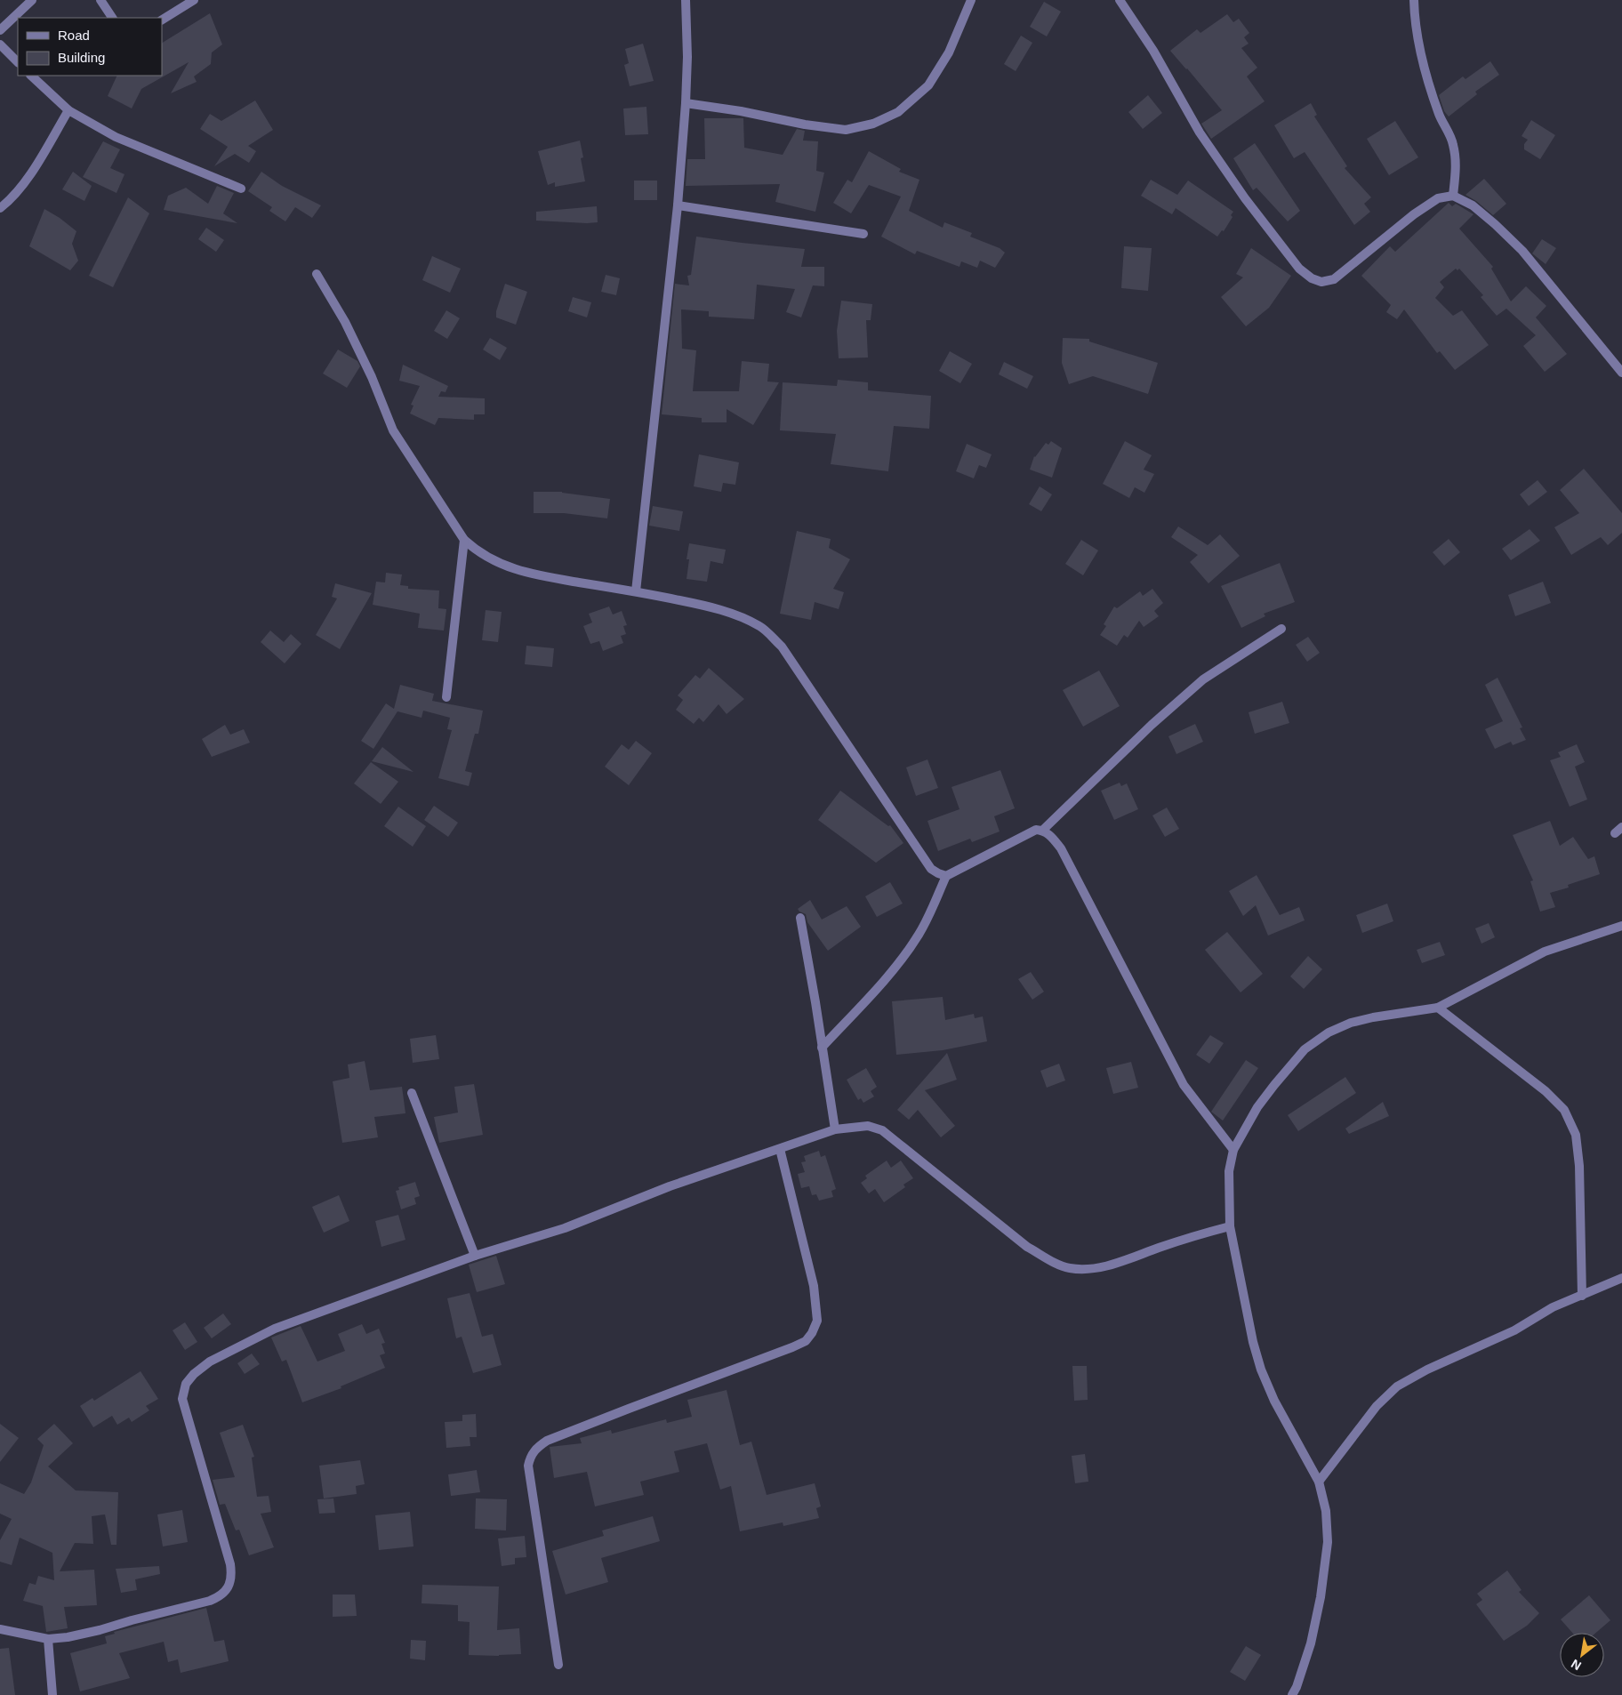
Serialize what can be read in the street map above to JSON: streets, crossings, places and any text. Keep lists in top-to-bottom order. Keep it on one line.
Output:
{"legend":["Road","Building"],"north":"bottom left"}
